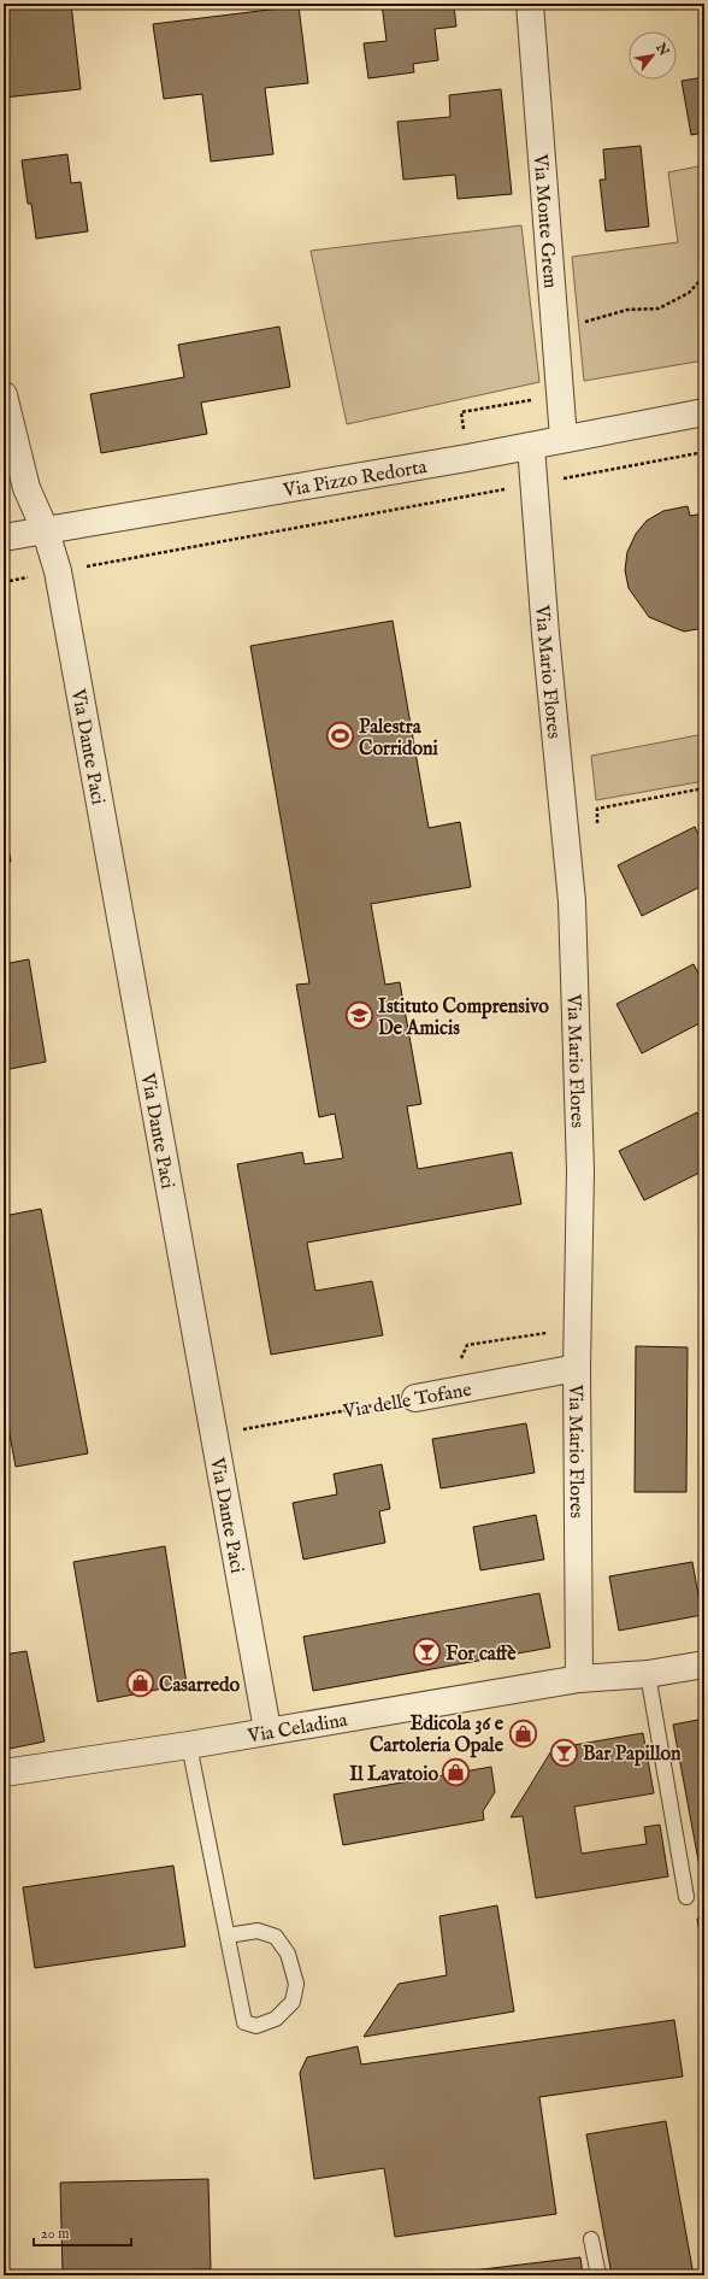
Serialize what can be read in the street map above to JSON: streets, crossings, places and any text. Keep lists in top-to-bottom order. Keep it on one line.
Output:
{"streets":{"street":["Via Monte Grem","Via Pizzo Redorta","Via Mario Flores","Via Dante Paci","Via delle Tofane","Via Celadina"]},"crossings":[["Via Monte Grem","Via Pizzo Redorta"],["Via Pizzo Redorta","Via Mario Flores"],["Via Pizzo Redorta","Via Dante Paci"],["Via Mario Flores","Via delle Tofane"],["Via Mario Flores","Via Celadina"],["Via Dante Paci","Via Celadina"]],"places":{"sports":["Palestra Corridoni"],"school or university":["Istituto Comprensivo De Amicis"],"bar":["For caffè","Bar Papillon"],"shop":["Casarredo","Edicola 36 e Cartoleria Opale","Il Lavatoio"]},"scale_bar":"20 m","north":"top right"}
